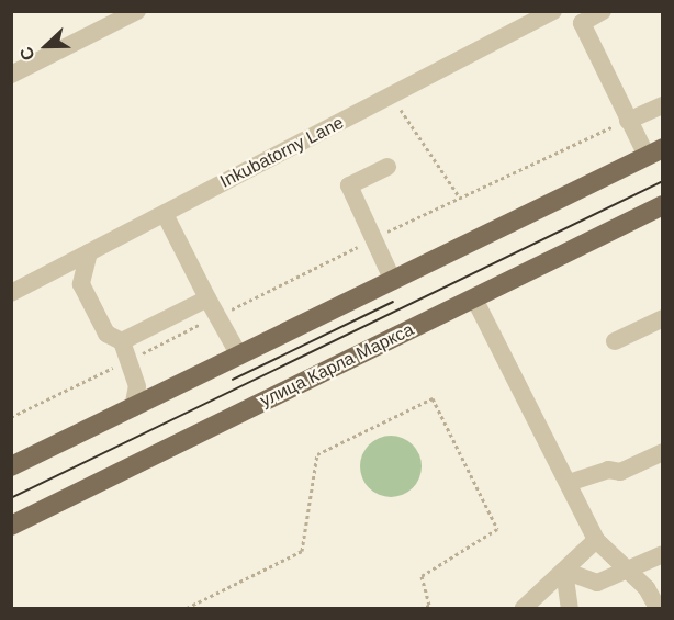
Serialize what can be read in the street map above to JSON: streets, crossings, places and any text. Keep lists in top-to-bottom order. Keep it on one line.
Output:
{"streets":{"main road":["улица Карла Маркса"],"street":["Inkubatorny Lane"]},"north":"left"}
